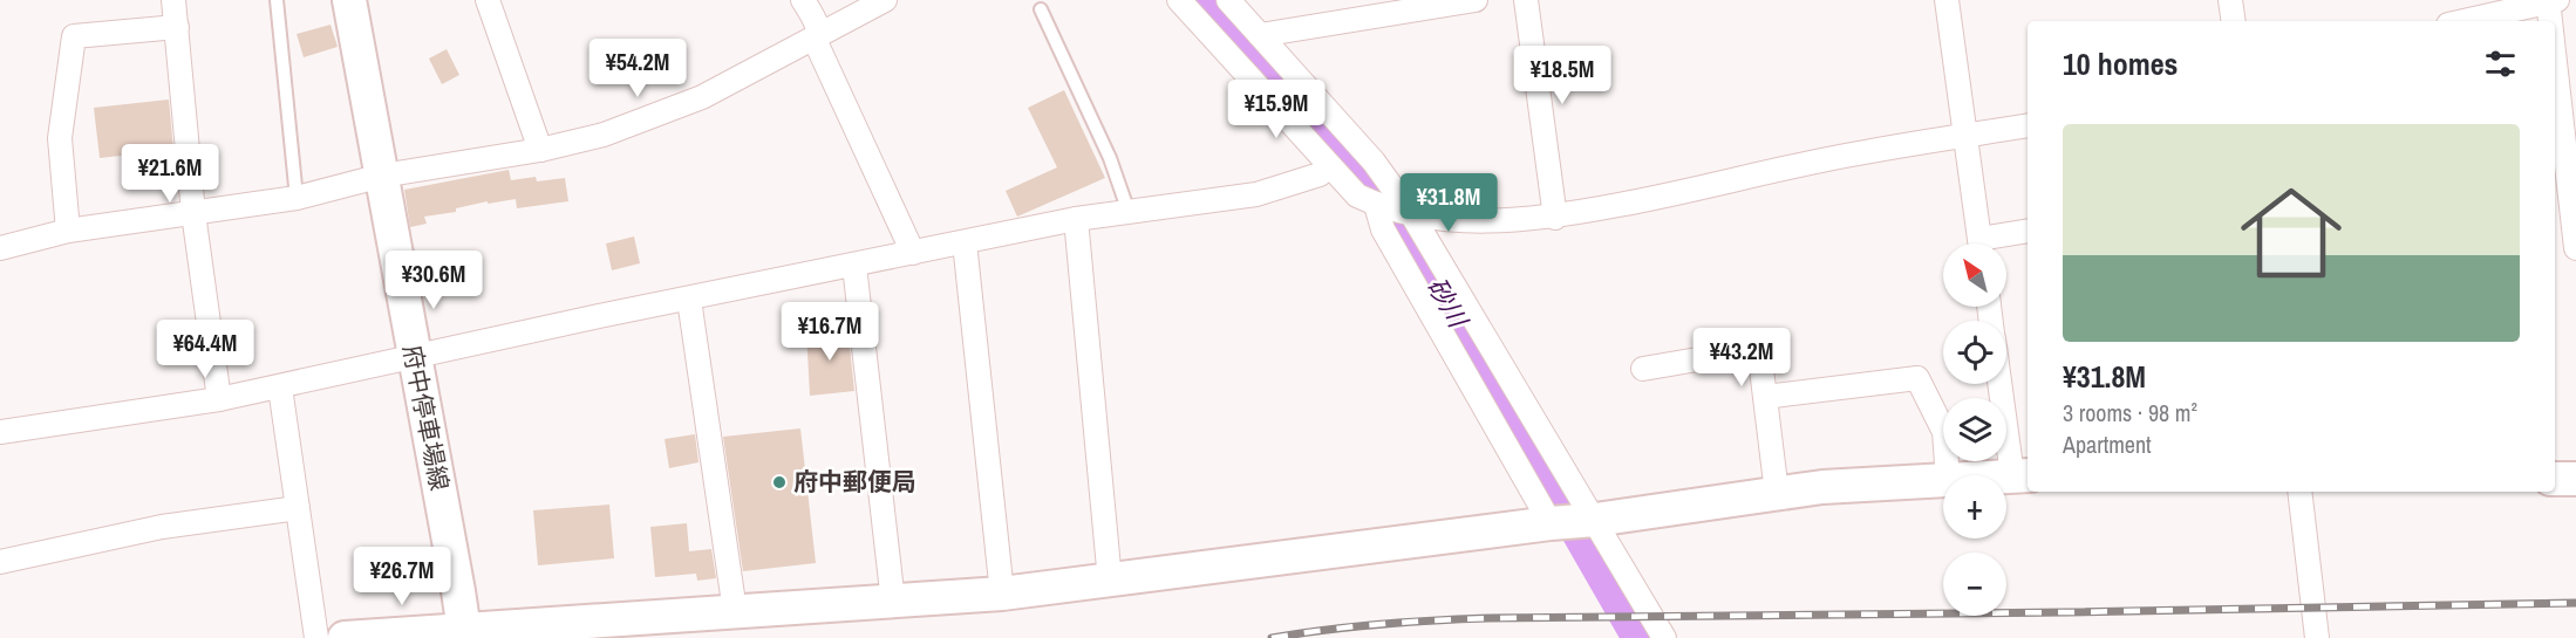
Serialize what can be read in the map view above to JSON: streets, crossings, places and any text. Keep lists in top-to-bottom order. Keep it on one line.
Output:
{"streets":{"street":["府中停車場線"]},"water":["砂川"],"places":["府中郵便局"],"north":"top left","page":{"heading":"10 homes","price":["¥54.2M","¥18.5M","¥15.9M","¥21.6M","¥31.8M","¥30.6M","¥16.7M","¥64.4M","¥43.2M","¥26.7M"],"list":[{"name":"¥31.8M","note":"3 rooms · 98 m² · Apartment"}],"map_buttons":["+","−"]}}
